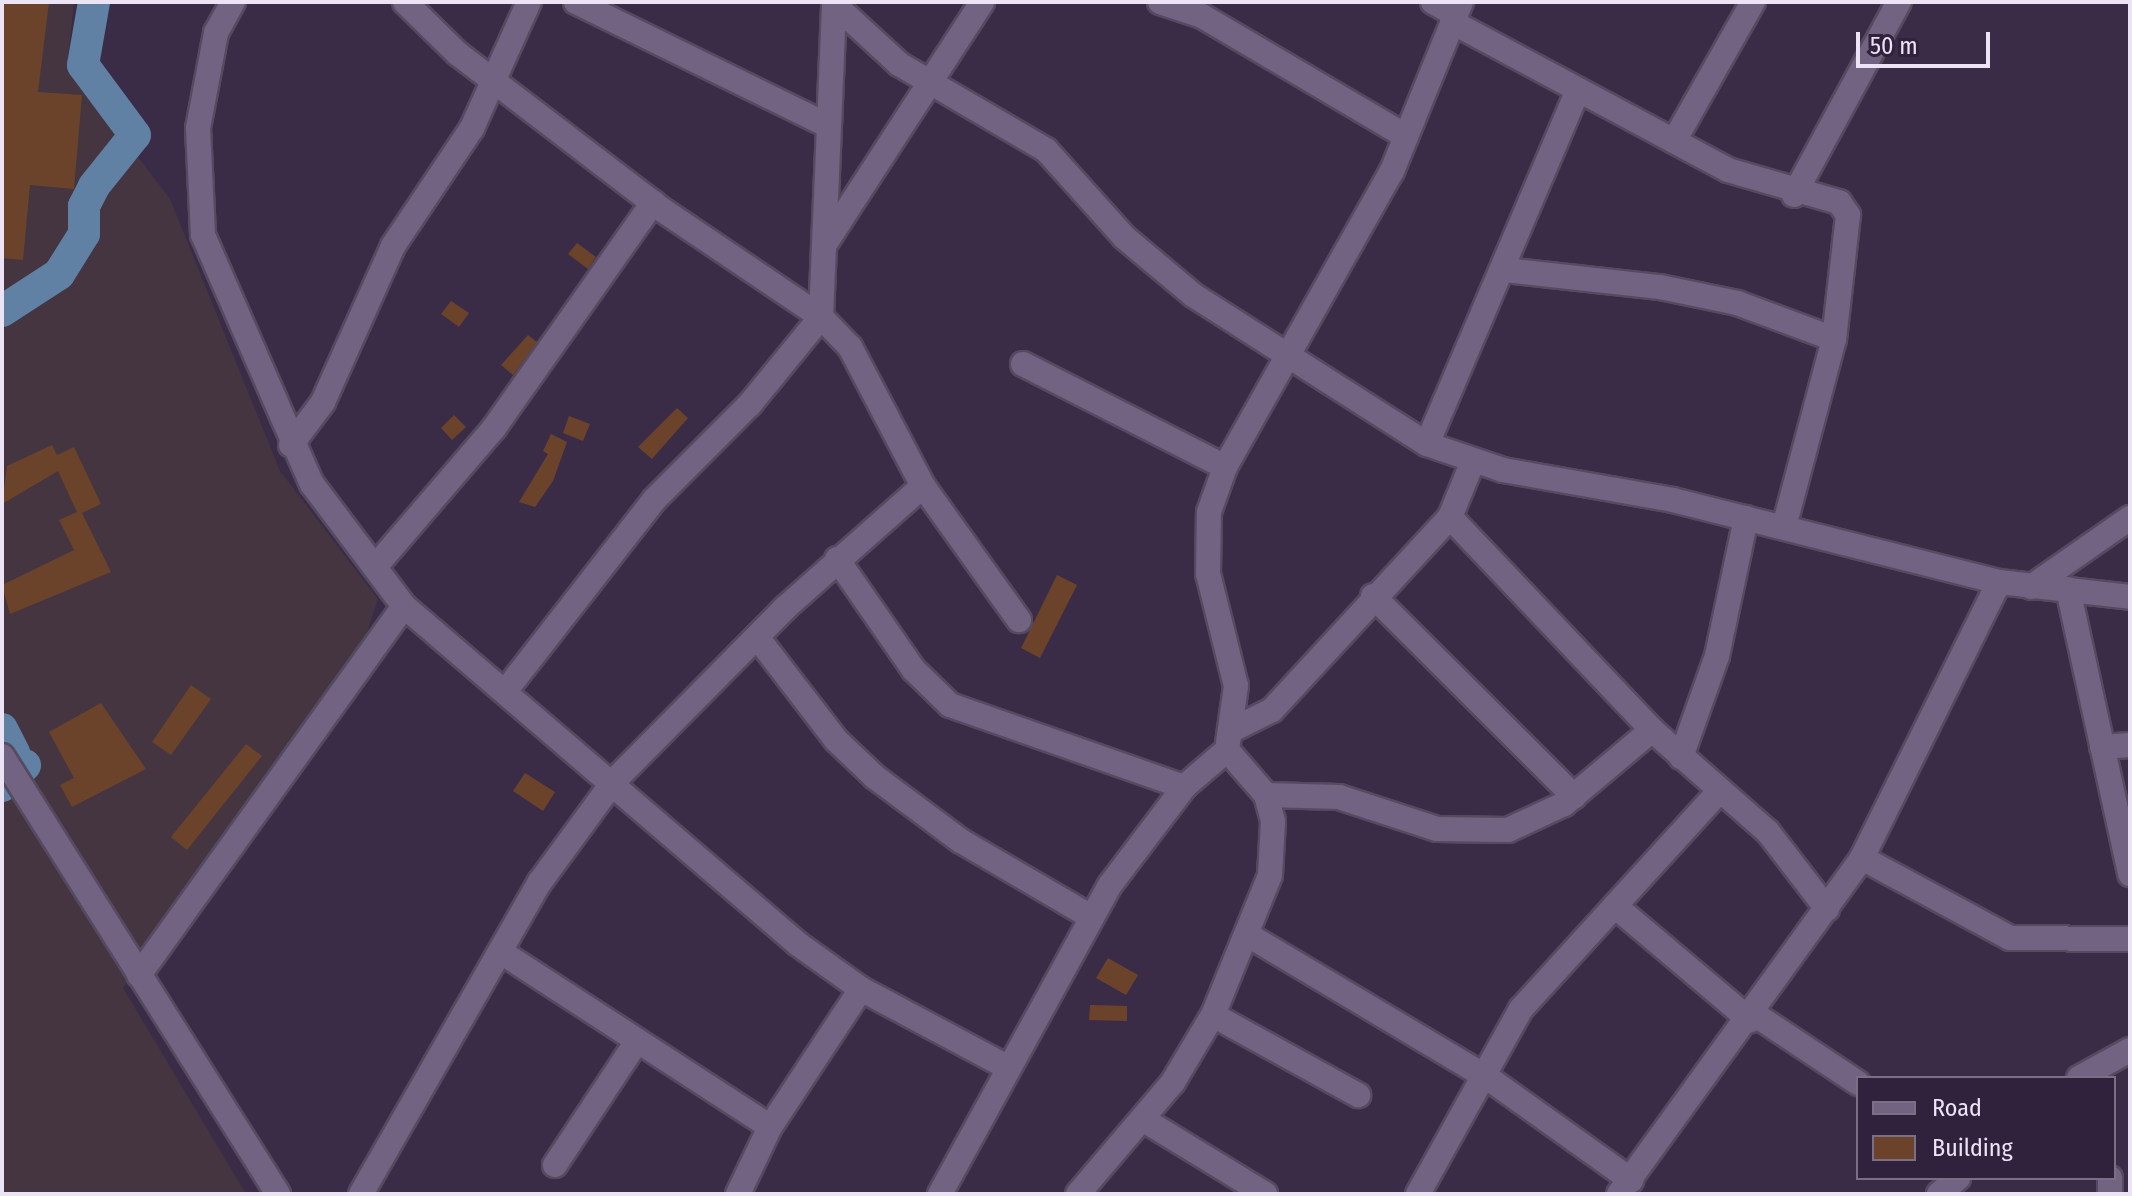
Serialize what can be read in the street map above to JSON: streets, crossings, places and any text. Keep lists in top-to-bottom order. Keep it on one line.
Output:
{"legend":["Road","Building"],"scale_bar":"50 m"}
